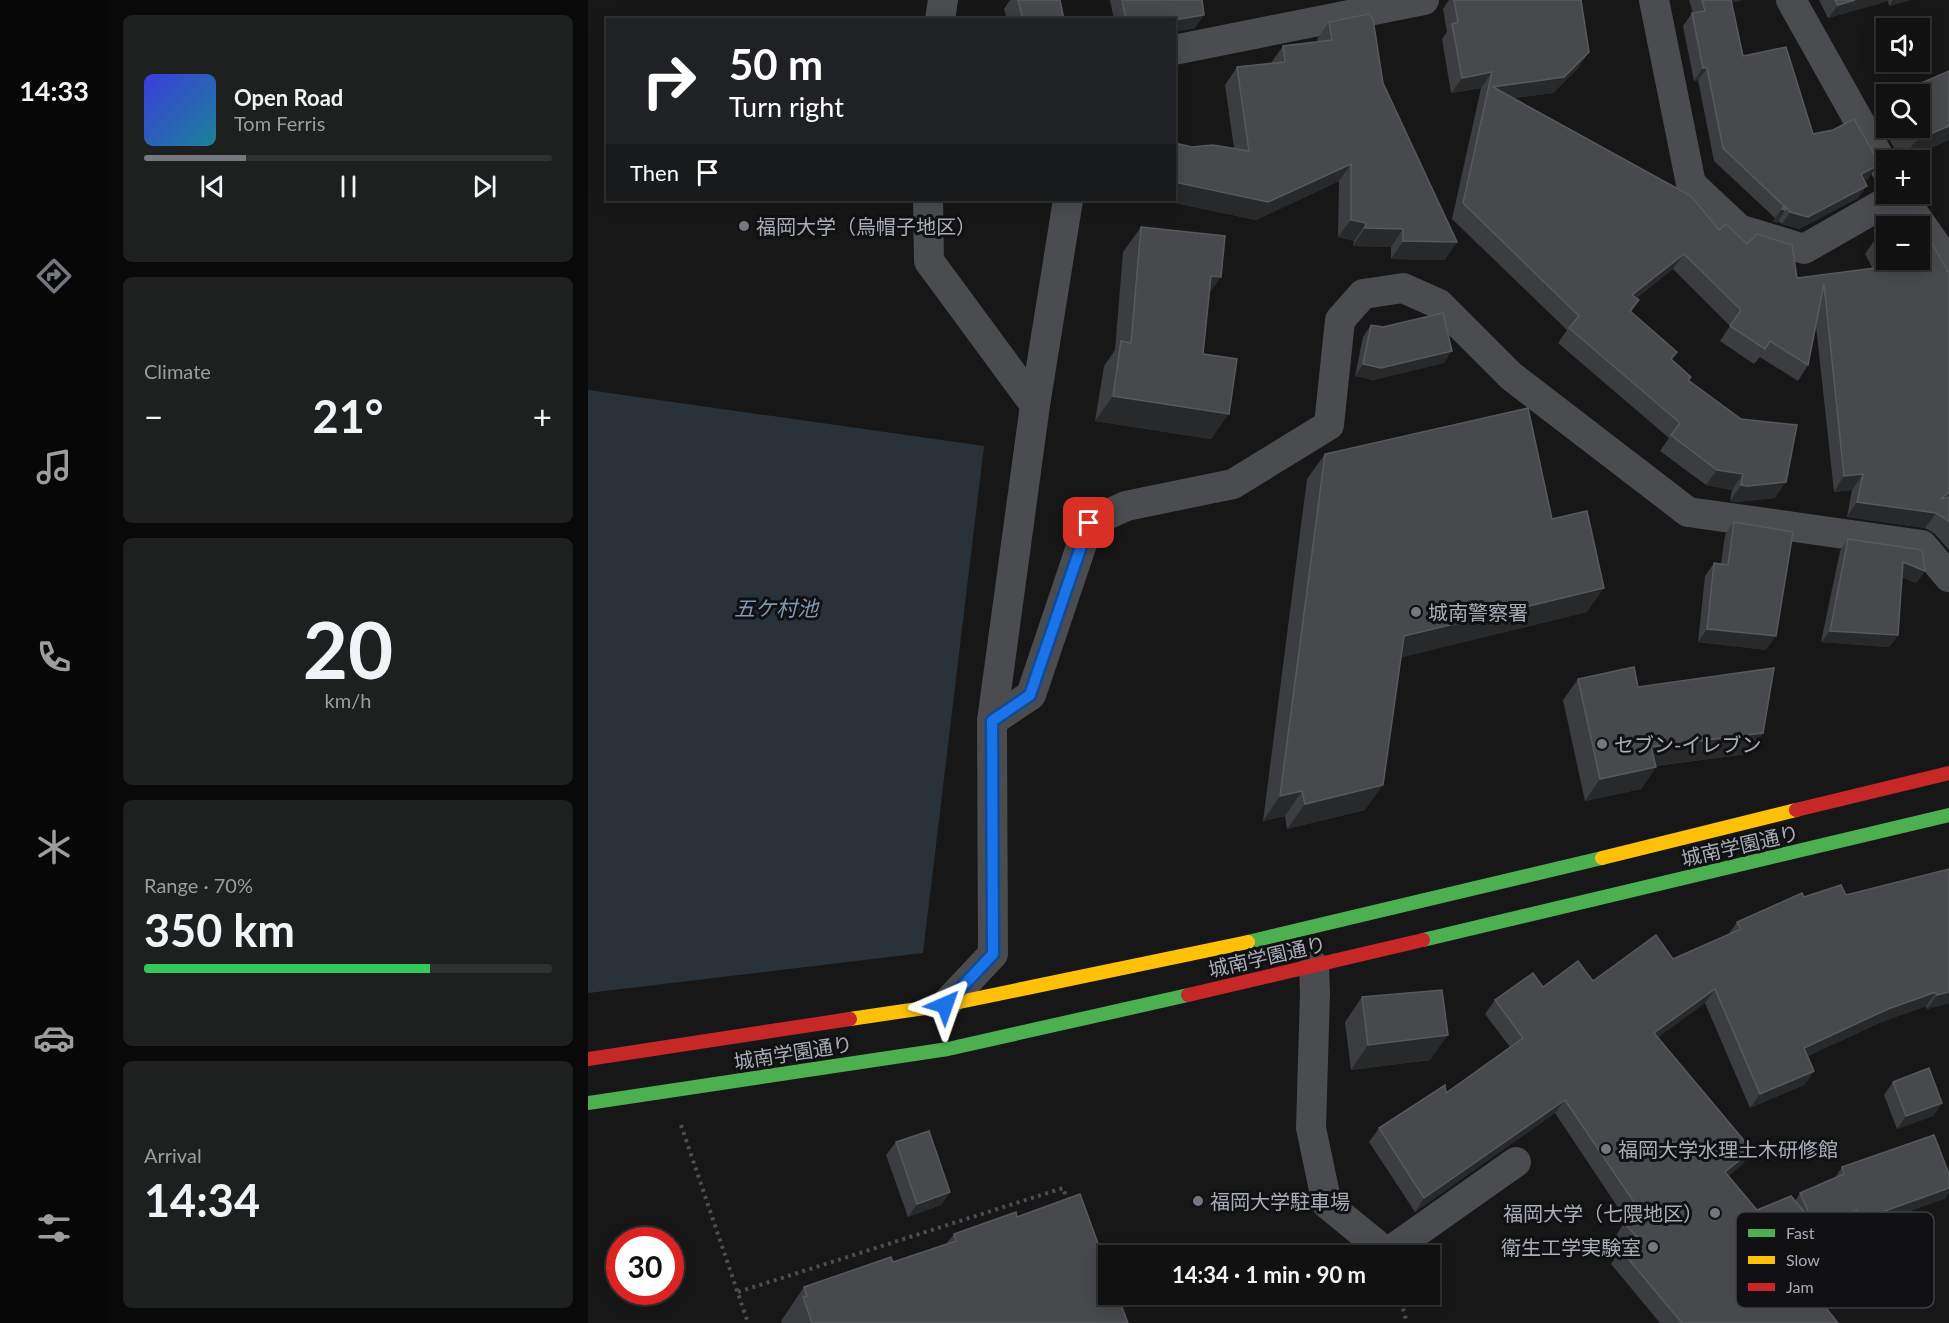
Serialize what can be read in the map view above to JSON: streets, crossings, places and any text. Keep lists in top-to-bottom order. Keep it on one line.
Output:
{"streets":{"street":["城南学園通り"]},"water":["五ケ村池"],"places":["福岡大学（烏帽子地区）","城南警察署","セブン-イレブン","福岡大学水理土木研修館","福岡大学駐車場","福岡大学（七隈地区）","衛生工学実験室"],"legend":["Fast","Slow","Jam"],"page":{"tabs":"14:33","map_buttons":["+","−"],"turn":["50 m","Turn right"],"song":["Open Road","Tom Ferris"],"then":"Then","tile":["Climate",["20","km/h"],["Range · 70%","350 km"],["Arrival","14:34"]],"heat":["−","21°","+"],"limit":"30","trip":"14:34 · 1 min · 90 m"}}
